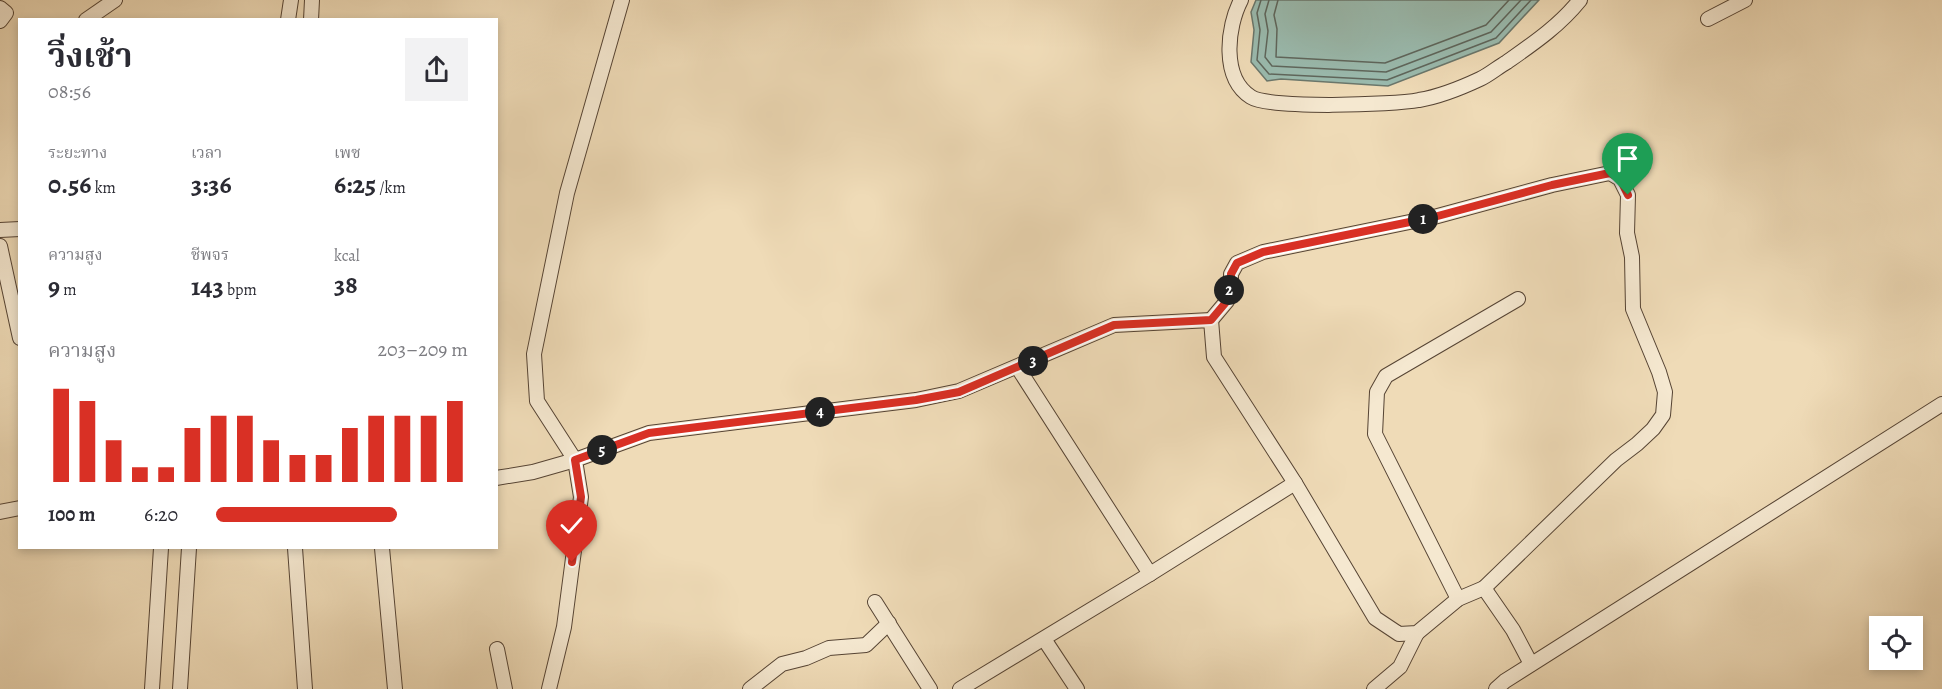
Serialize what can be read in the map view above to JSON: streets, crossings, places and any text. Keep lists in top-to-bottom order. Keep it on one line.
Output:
{"page":{"heading":["วิ่งเช้า","08:56"],"stats":[["ระยะทาง","0.56 km"],["เวลา","3:36"],["เพซ","6:25 /km"],["ความสูง","9 m"],["ชีพจร","143 bpm"],["kcal","38"]],"pins":["1","2","3","4","5"],"chart":["ความสูง","203–209 m"],"list":[{"name":"100 m","note":"6:20"}]}}
